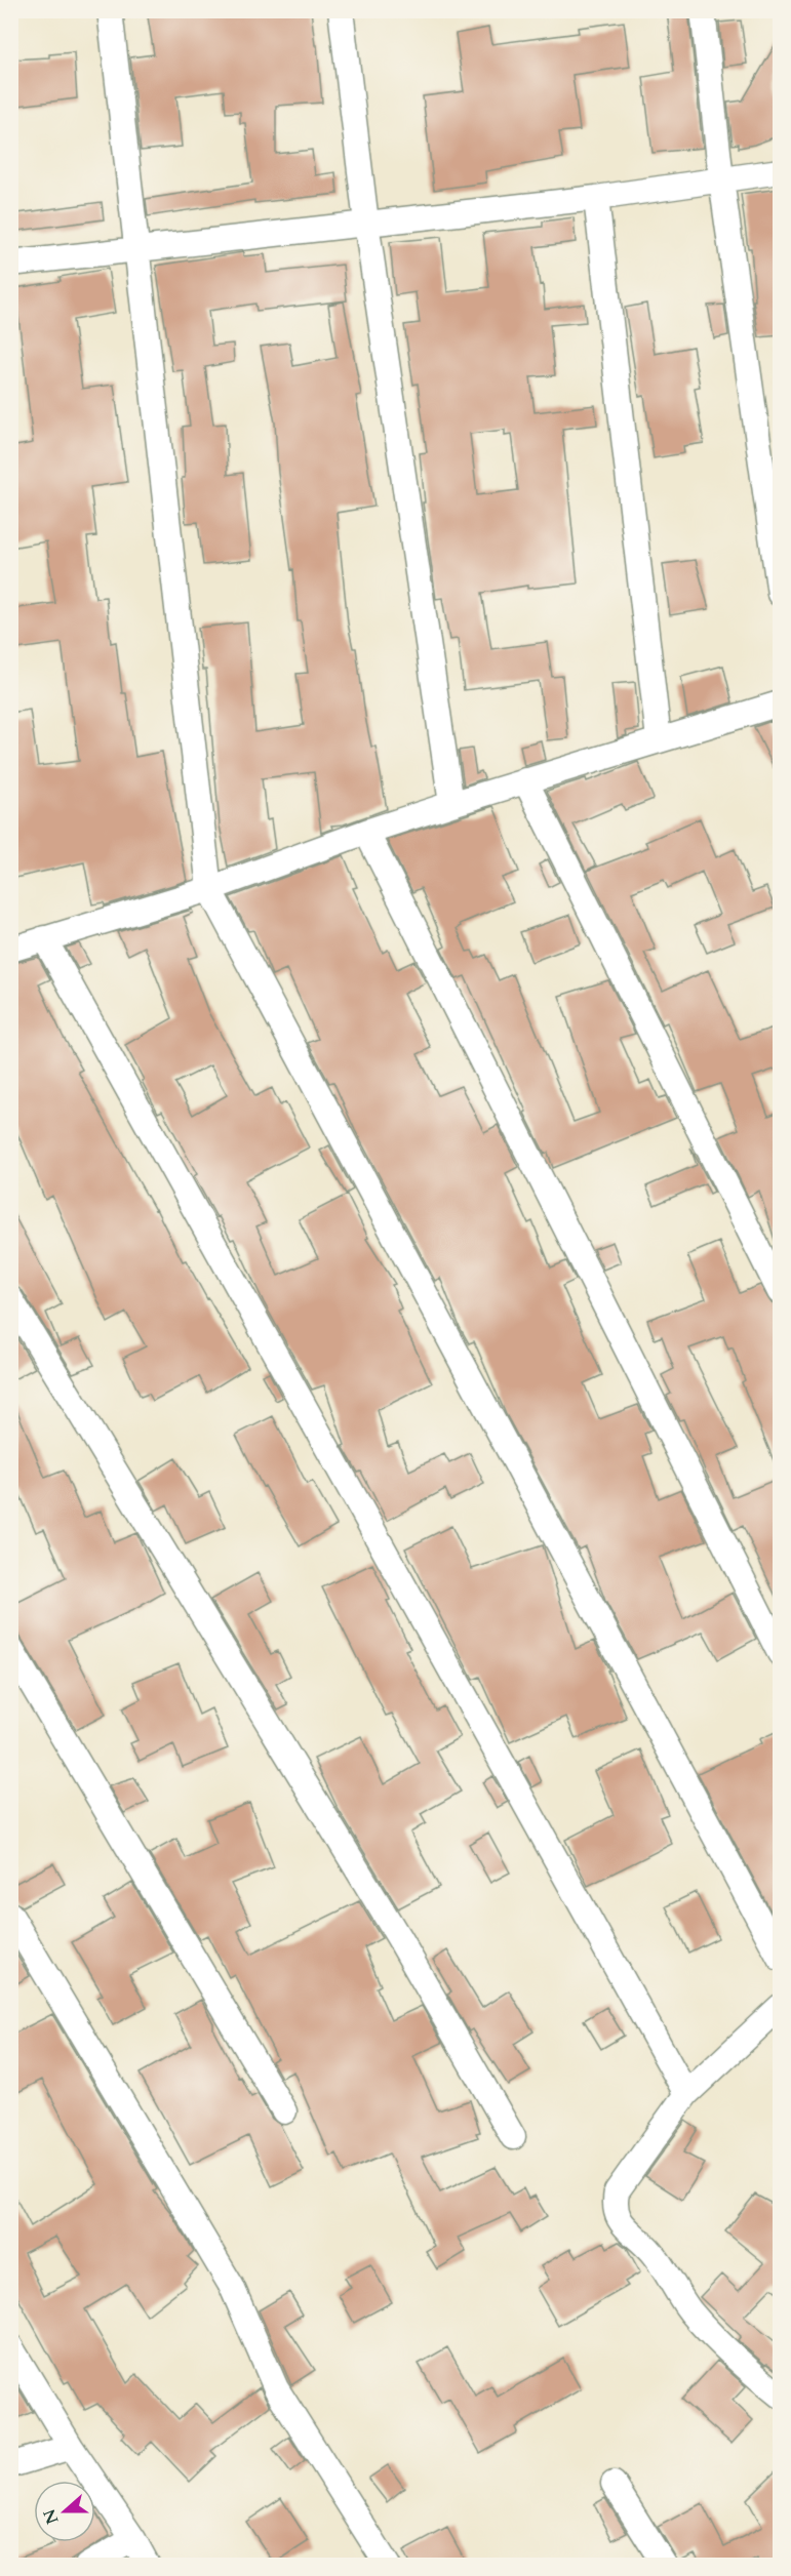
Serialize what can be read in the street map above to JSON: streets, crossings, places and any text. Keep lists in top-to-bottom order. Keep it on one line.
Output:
{"north":"left"}
